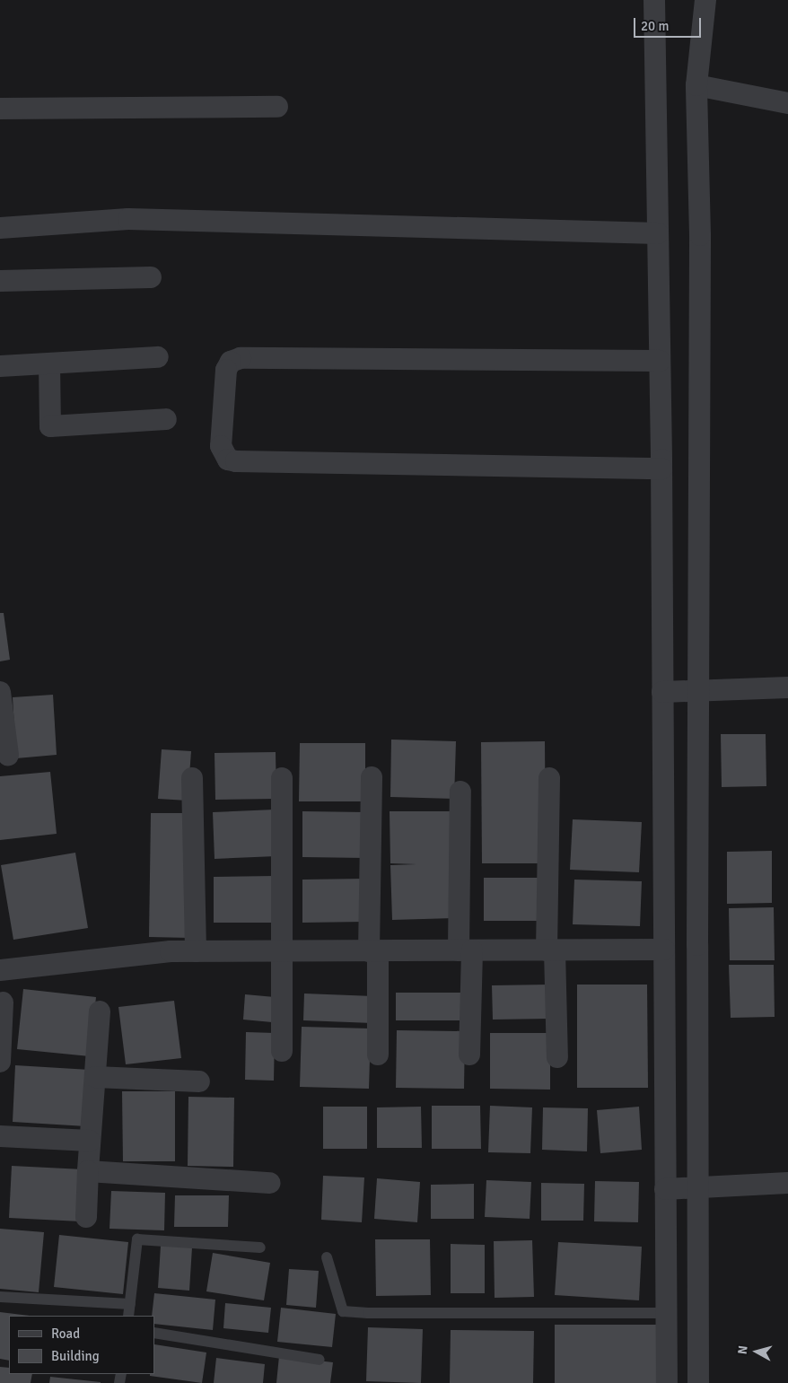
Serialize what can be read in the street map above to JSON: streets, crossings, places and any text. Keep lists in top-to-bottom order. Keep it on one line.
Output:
{"legend":["Road","Building"],"scale_bar":"20 m","north":"left"}
